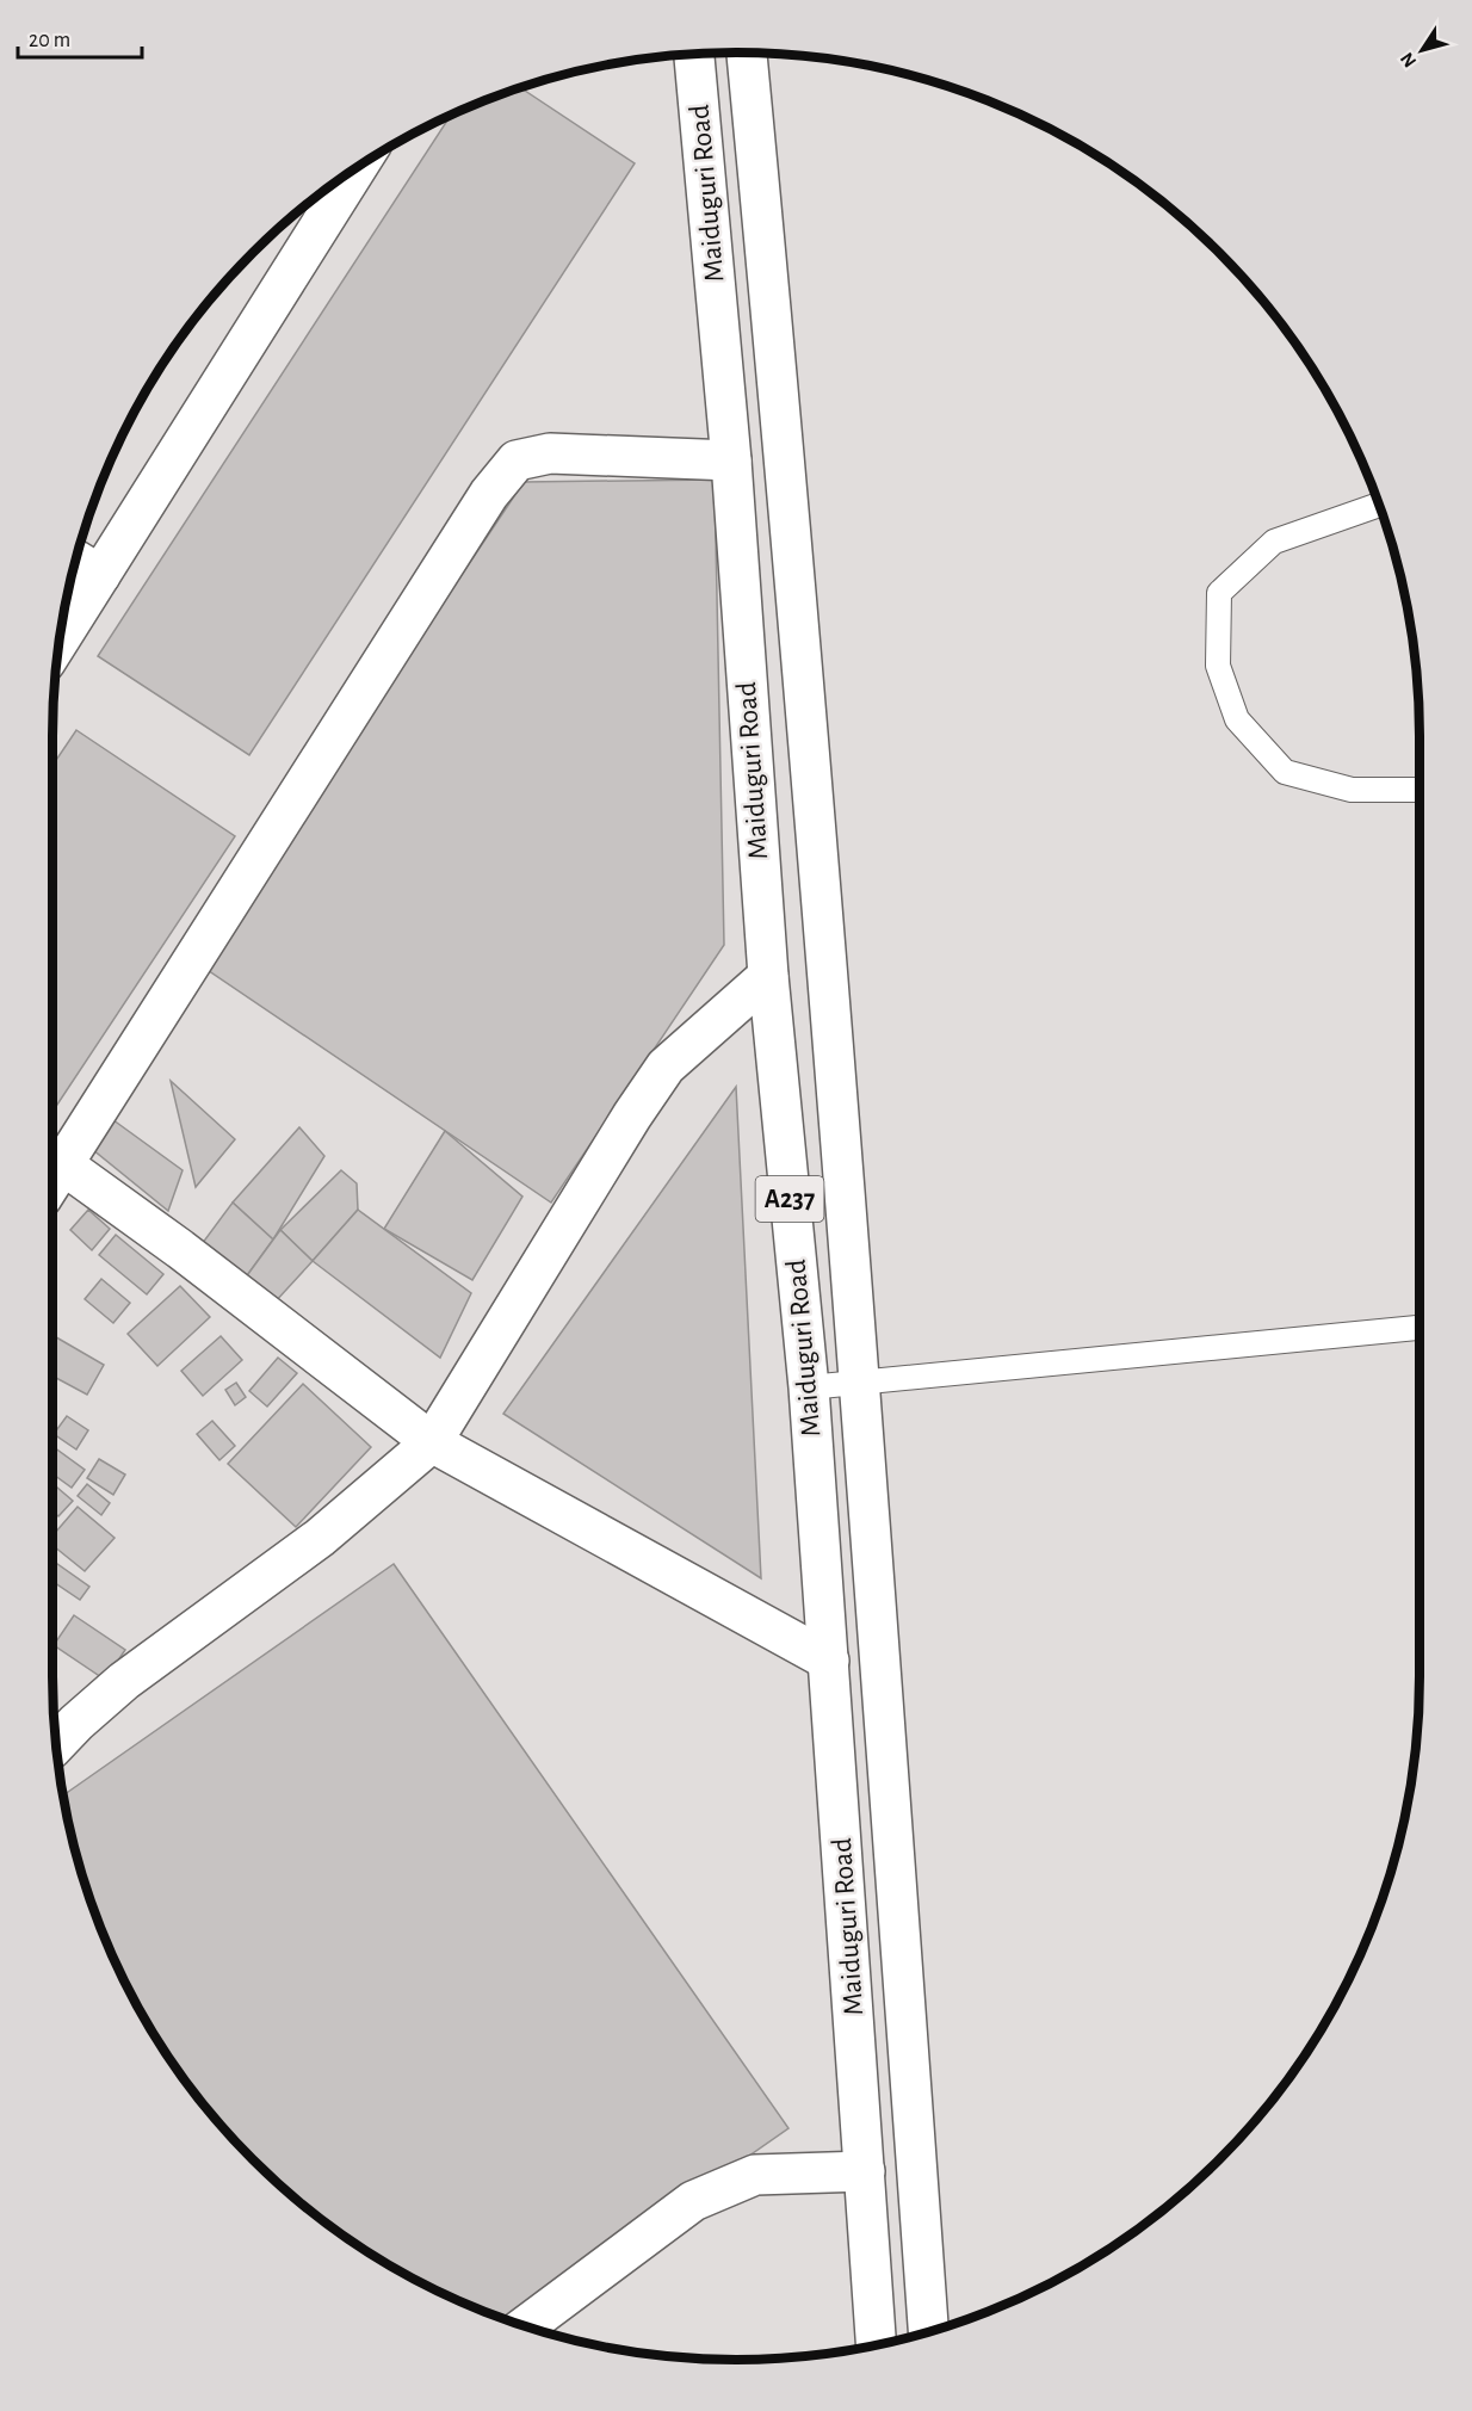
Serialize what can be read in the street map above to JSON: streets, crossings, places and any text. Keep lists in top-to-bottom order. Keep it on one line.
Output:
{"streets":{"main road":["Maiduguri Road","A237"]},"scale_bar":"20 m","north":"bottom left"}
